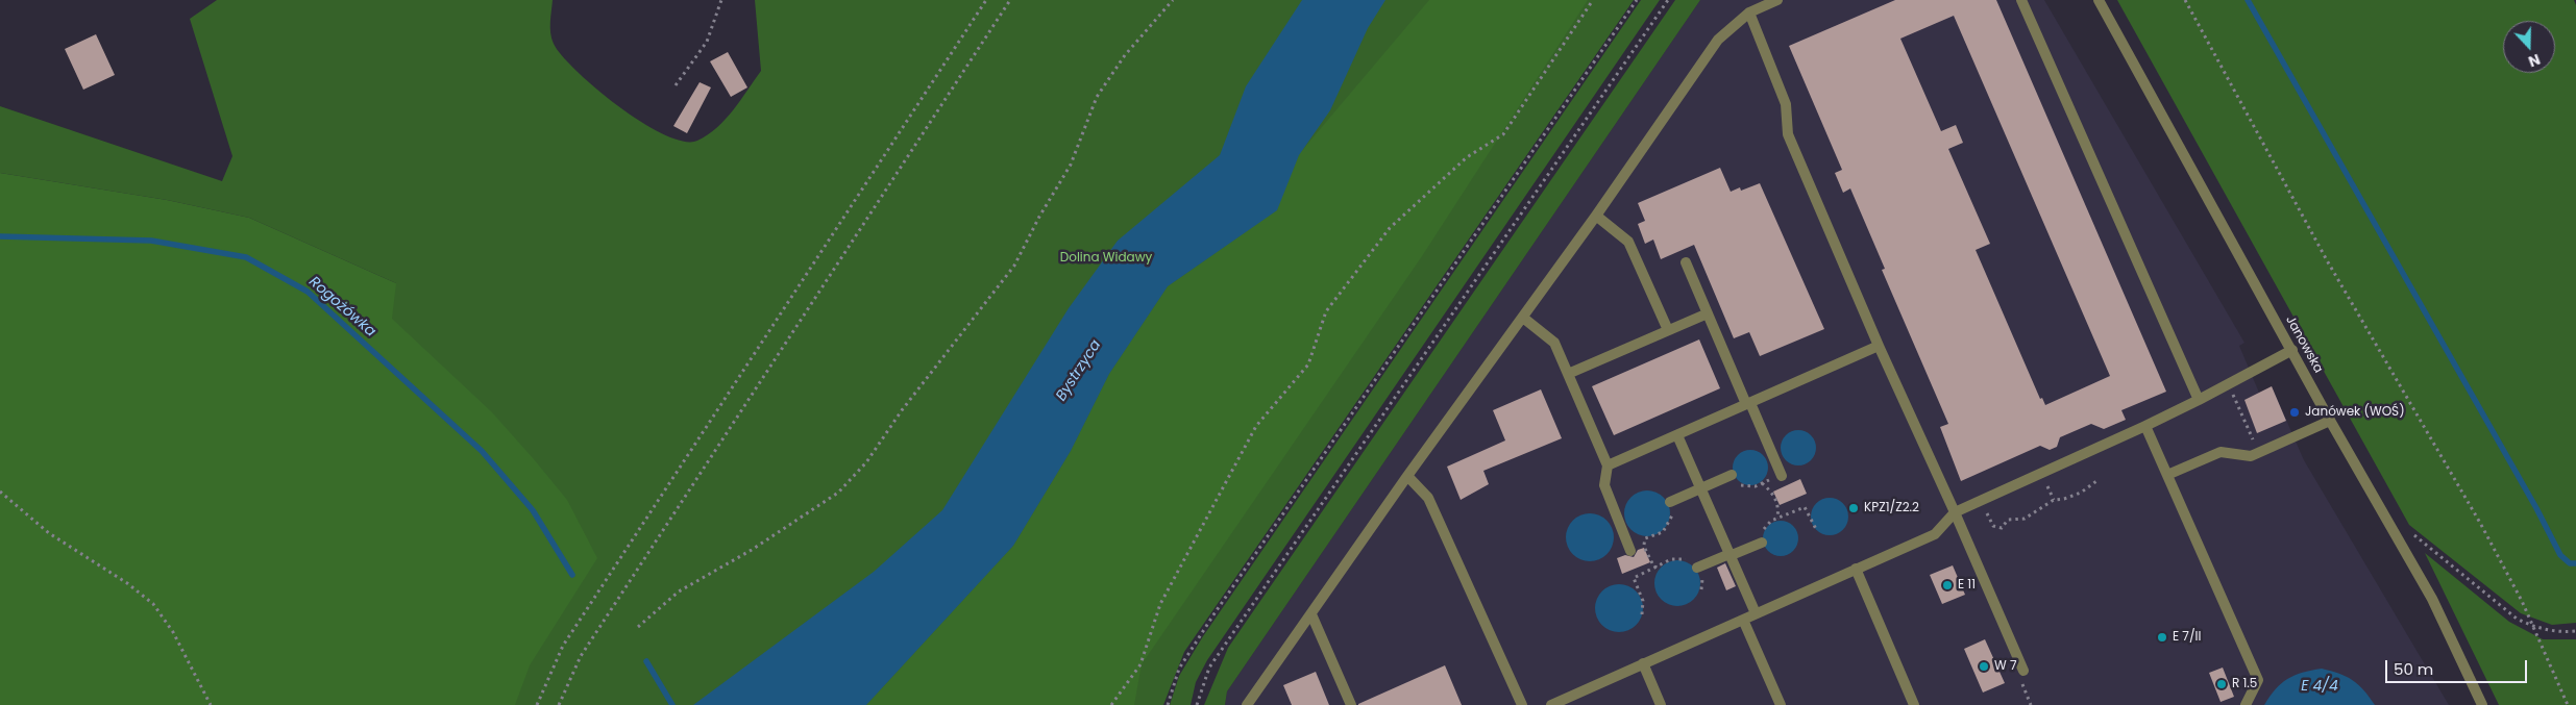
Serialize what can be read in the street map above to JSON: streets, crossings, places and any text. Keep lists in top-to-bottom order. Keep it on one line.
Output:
{"streets":{"street":["Janowska"]},"water":["Rogożówka","Bystrzyca","E 4/4"],"parks":["Dolina Widawy"],"places":["Janówek (WOŚ)","KPZ1/Z2.2","E 11","E 7/II","W 7","R 1.5"],"scale_bar":"50 m","north":"bottom"}
